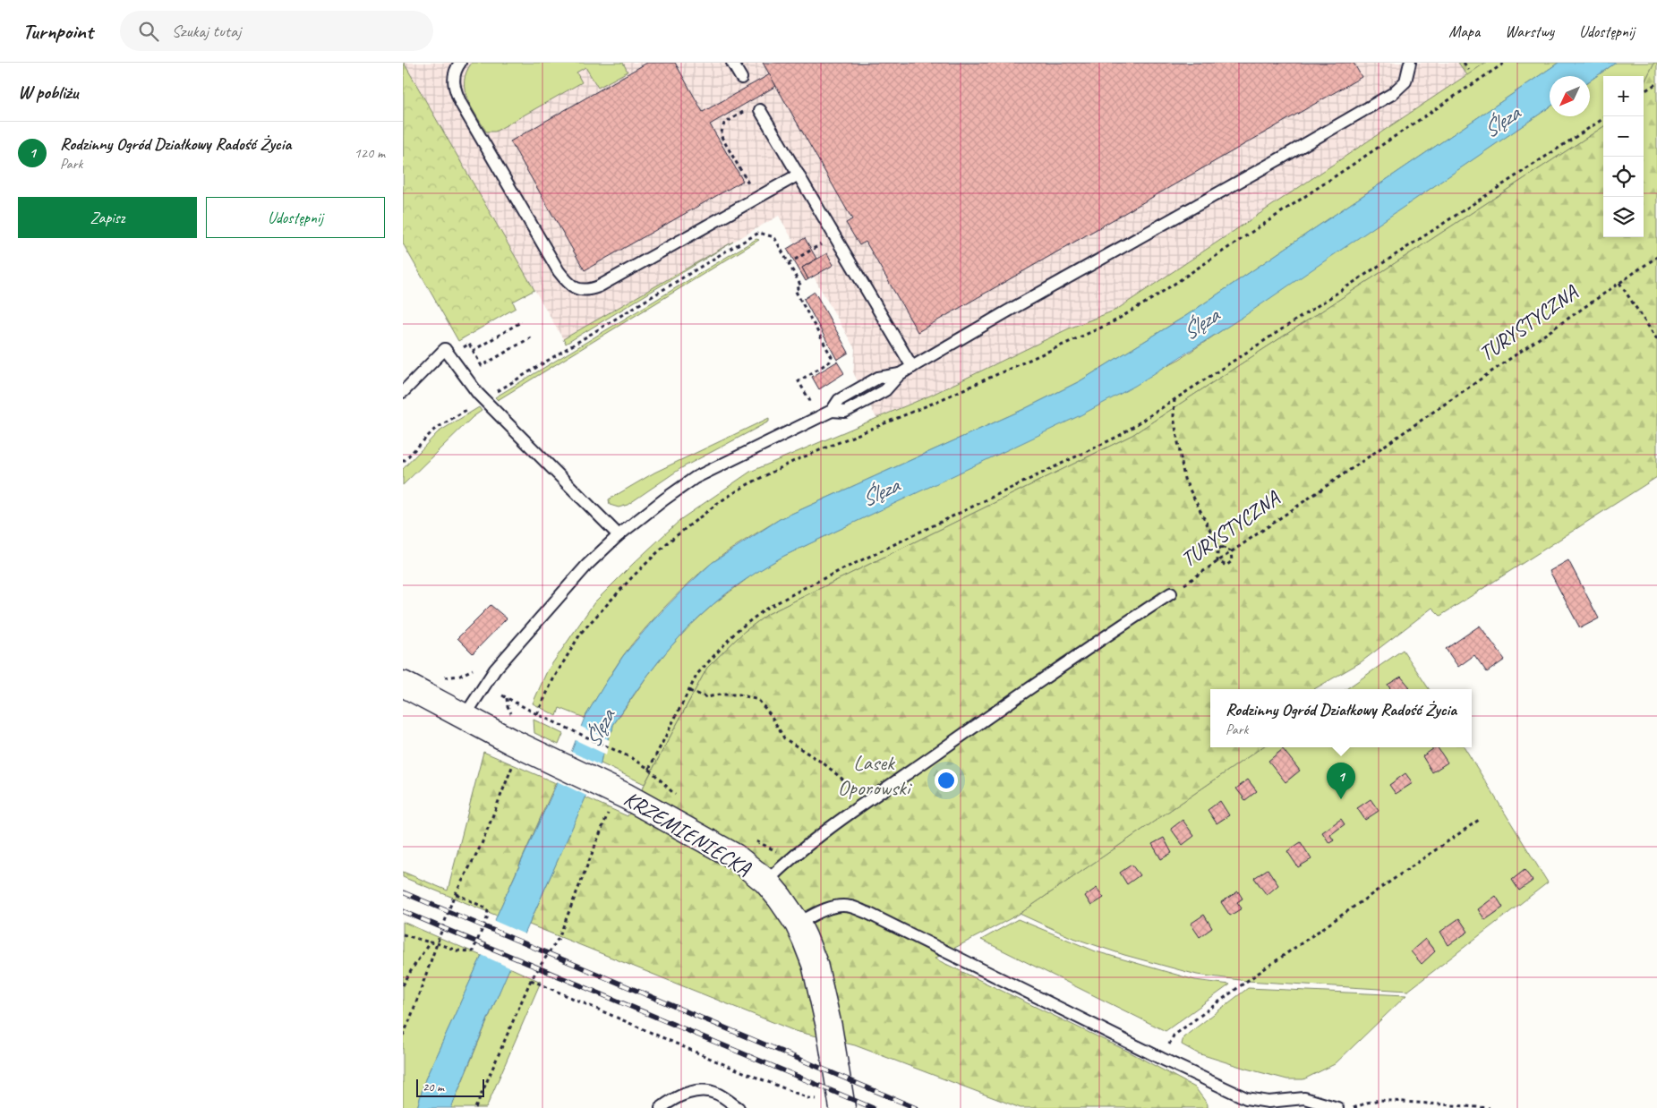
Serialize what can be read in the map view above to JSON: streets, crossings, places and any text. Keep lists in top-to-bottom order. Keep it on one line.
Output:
{"streets":{"street":["KRZEMIENIECKA"],"lane":["TURYSTYCZNA"]},"crossings":[["TURYSTYCZNA","KRZEMIENIECKA"]],"water":["Ślęza"],"parks":["Lasek Oporowski"],"scale_bar":"20 m","north":"bottom left","page":{"header":"Turnpoint","search":"Szukaj tutaj","nav":["Mapa","Warstwy","Udostępnij"],"heading":"W pobliżu","map_buttons":["+","−"],"list":[{"mark":"1","name":"Rodzinny Ogród Działkowy Radość Życia","note":"Park","value":"120 m"}],"buttons":["Zapisz","Udostępnij"],"popup":["Rodzinny Ogród Działkowy Radość Życia","Park"],"pins":"1","scale":"20 m"}}
